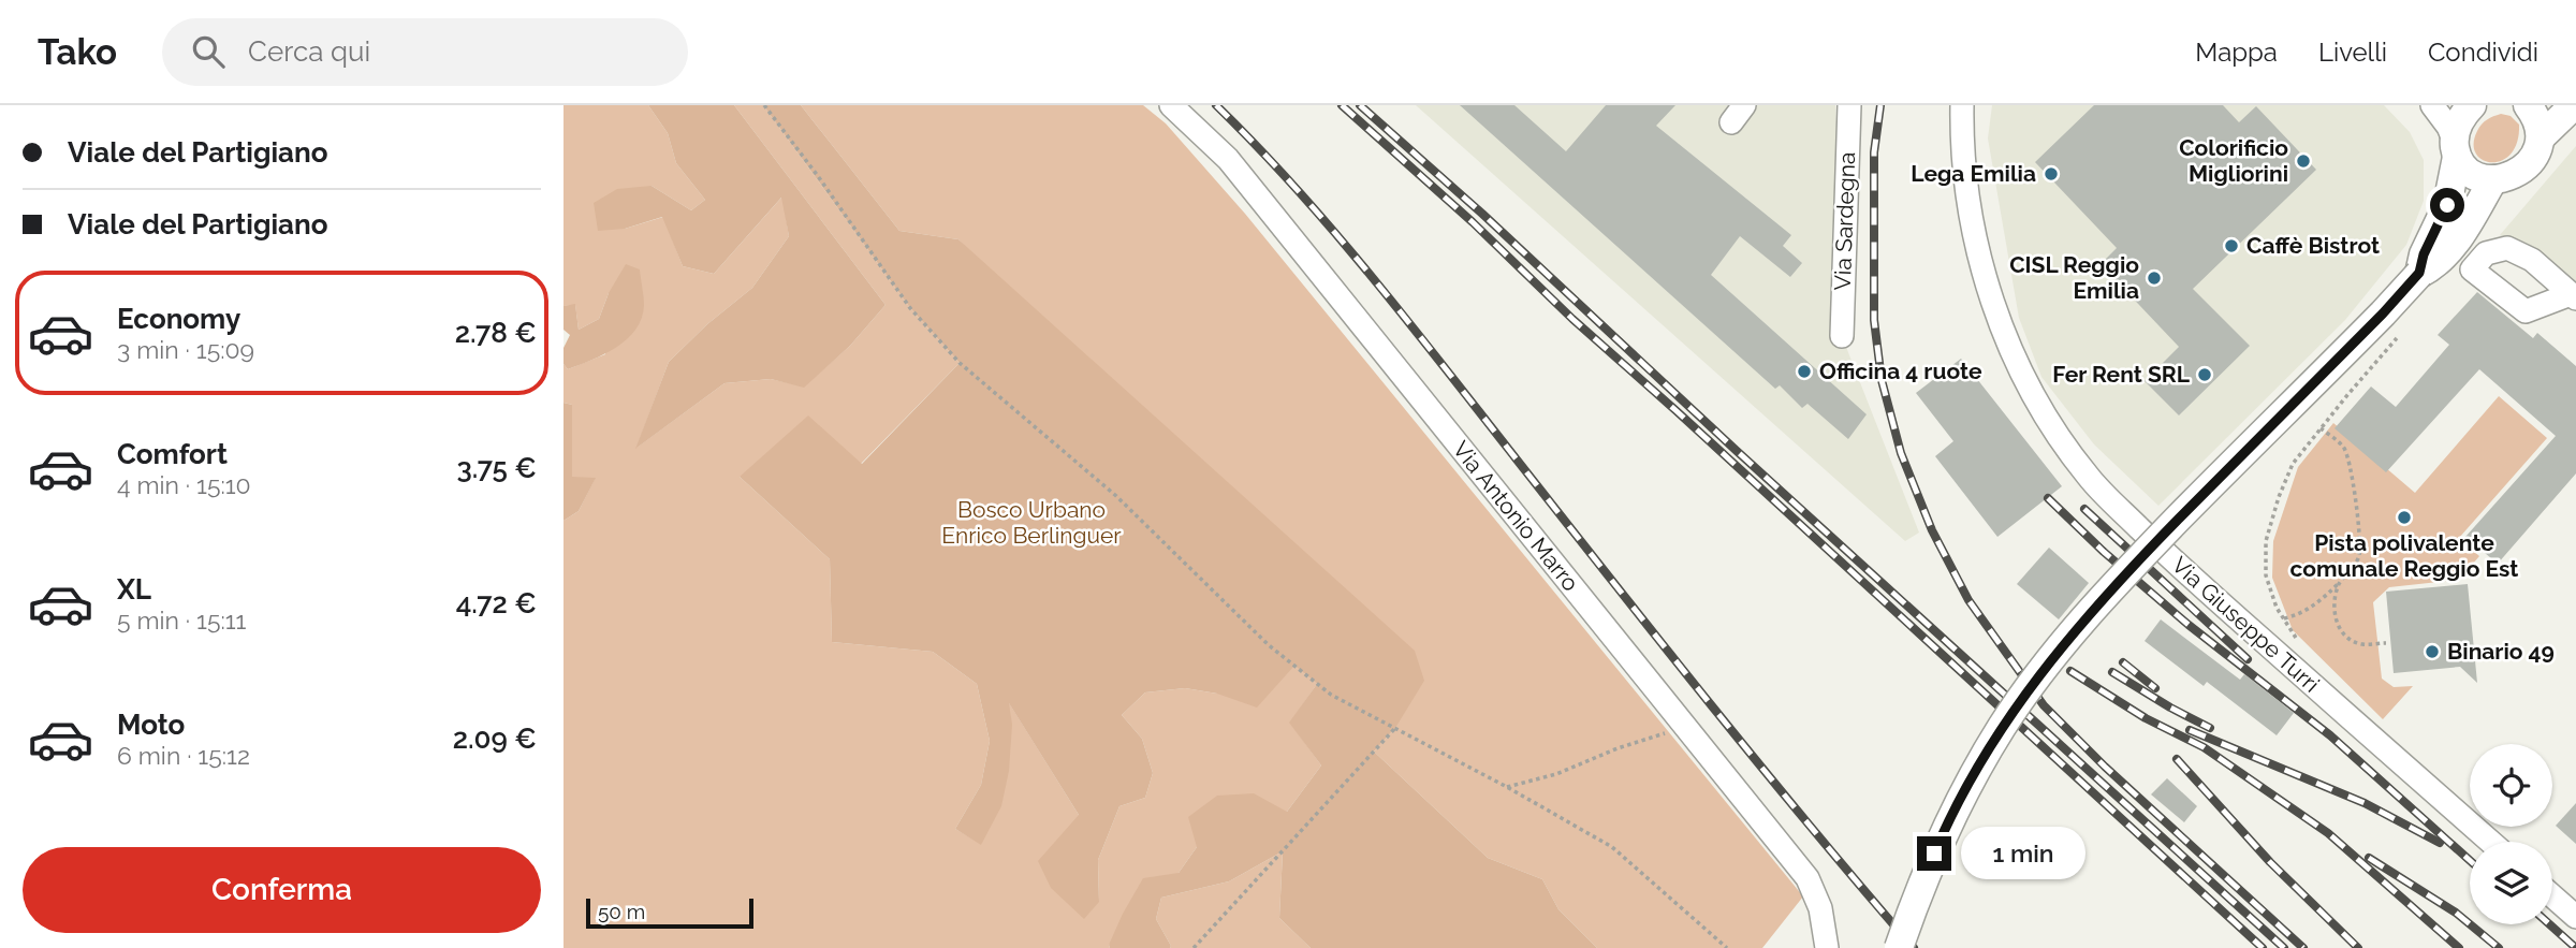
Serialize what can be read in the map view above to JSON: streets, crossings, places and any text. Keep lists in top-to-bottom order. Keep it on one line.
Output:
{"streets":{"street":["Via Sardegna","Via Antonio Marro","Via Giuseppe Turri"]},"parks":["Bosco Urbano Enrico Berlinguer"],"places":["Colorificio Migliorini","Lega Emilia","Caffè Bistrot","CISL Reggio Emilia","Officina 4 ruote","Fer Rent SRL","Pista polivalente comunale Reggio Est","Binario 49"],"scale_bar":"50 m","page":{"header":"Tako","search":"Cerca qui","nav":["Mappa","Livelli","Condividi"],"banner":["Viale del Partigiano","Viale del Partigiano"],"list":[{"name":"Economy","note":"3 min · 15:09","value":"2.78 €"},{"name":"Comfort","note":"4 min · 15:10","value":"3.75 €"},{"name":"XL","note":"5 min · 15:11","value":"4.72 €"},{"name":"Moto","note":"6 min · 15:12","value":"2.09 €"}],"bubble":"1 min","buttons":"Conferma","scale":"50 m"}}
